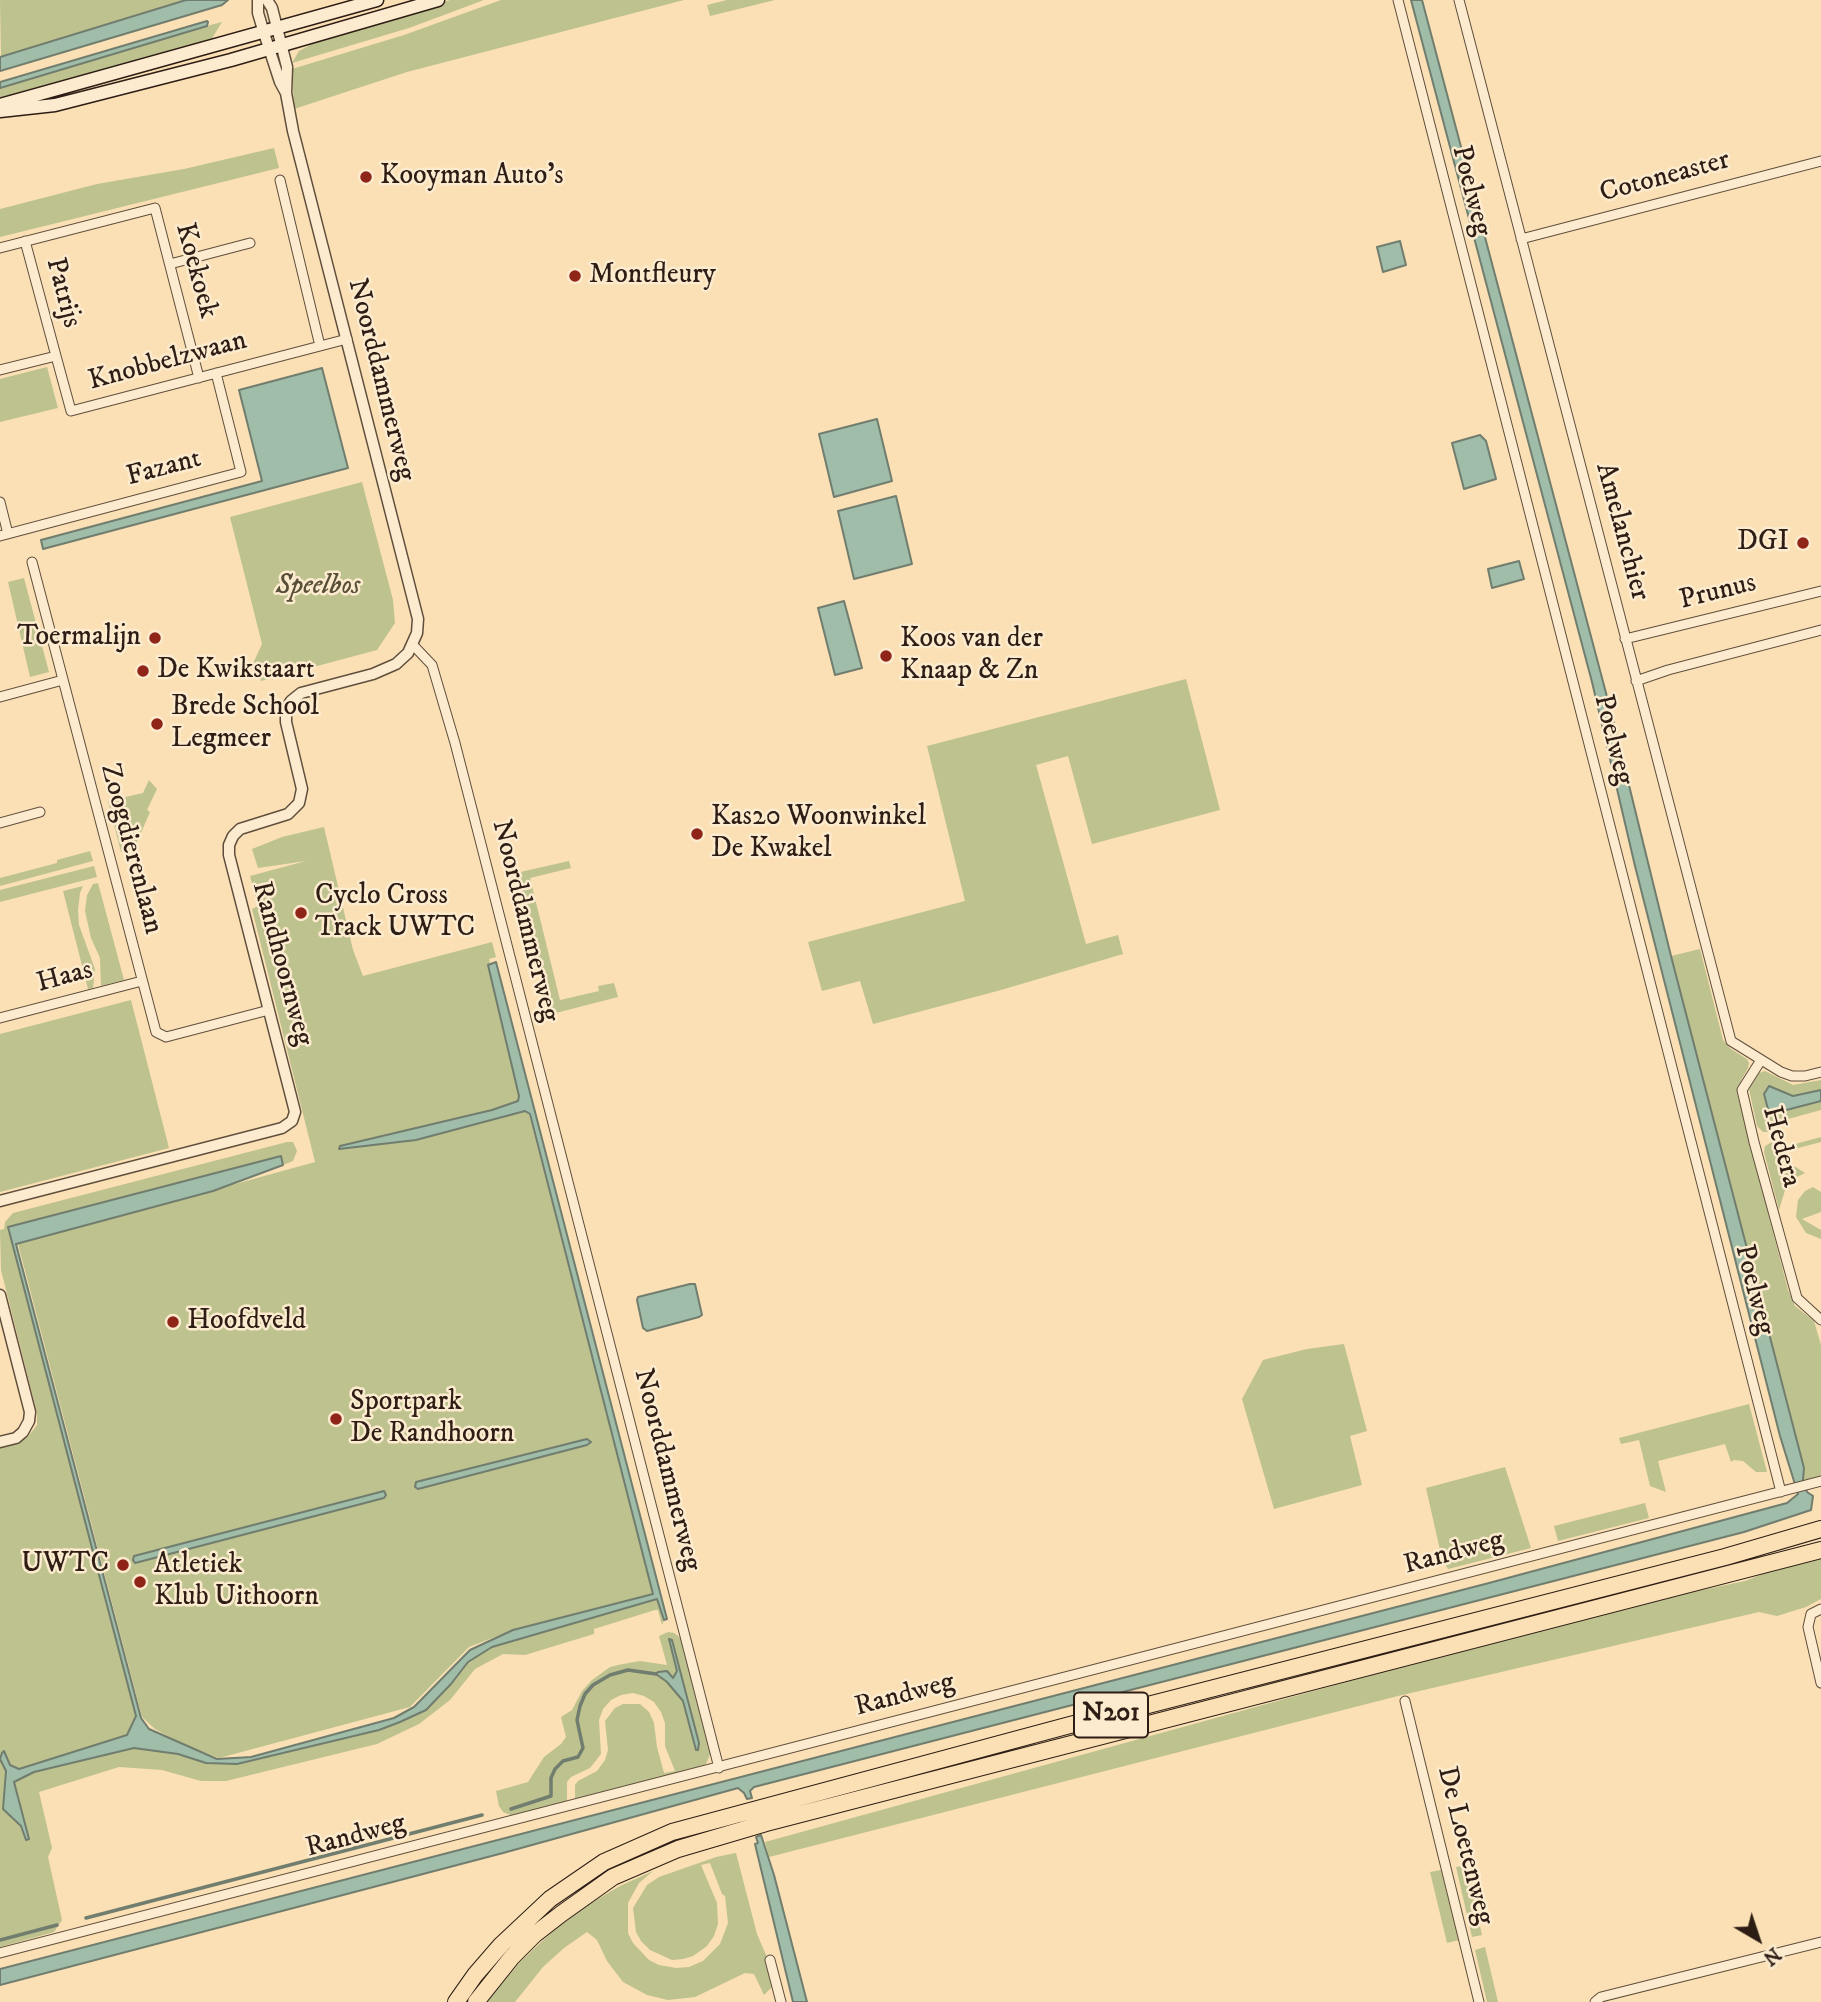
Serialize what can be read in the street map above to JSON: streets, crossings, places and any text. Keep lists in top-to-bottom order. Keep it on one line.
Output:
{"streets":{"highway":["N201"],"street":["Cotoneaster","Poelweg","Koekoek","Patrijs","Knobbelzwaan","Noorddammerweg","Fazant","Amelanchier","Prunus","Zoogdierenlaan","Randhoornweg","Haas","Hedera","Randweg","De Loetenweg"]},"crossings":[["Cotoneaster","Amelanchier"],["Poelweg","Randweg"],["Koekoek","Patrijs"],["Koekoek","Knobbelzwaan"],["Patrijs","Knobbelzwaan"],["Knobbelzwaan","Noorddammerweg"],["Knobbelzwaan","Fazant"],["Noorddammerweg","Randhoornweg"],["Noorddammerweg","Randweg"],["Amelanchier","Prunus"],["Amelanchier","Hedera"],["Zoogdierenlaan","Randhoornweg"],["Zoogdierenlaan","Haas"]],"parks":["Speelbos"],"places":["Kooyman Auto's","Montfleury","DGI","Toermalijn","Koos van der Knaap & Zn","De Kwikstaart","Brede School Legmeer","Kas20 Woonwinkel De Kwakel","Cyclo Cross Track UWTC","Hoofdveld","Sportpark De Randhoorn","UWTC","Atletiek Klub Uithoorn"],"north":"bottom right"}
